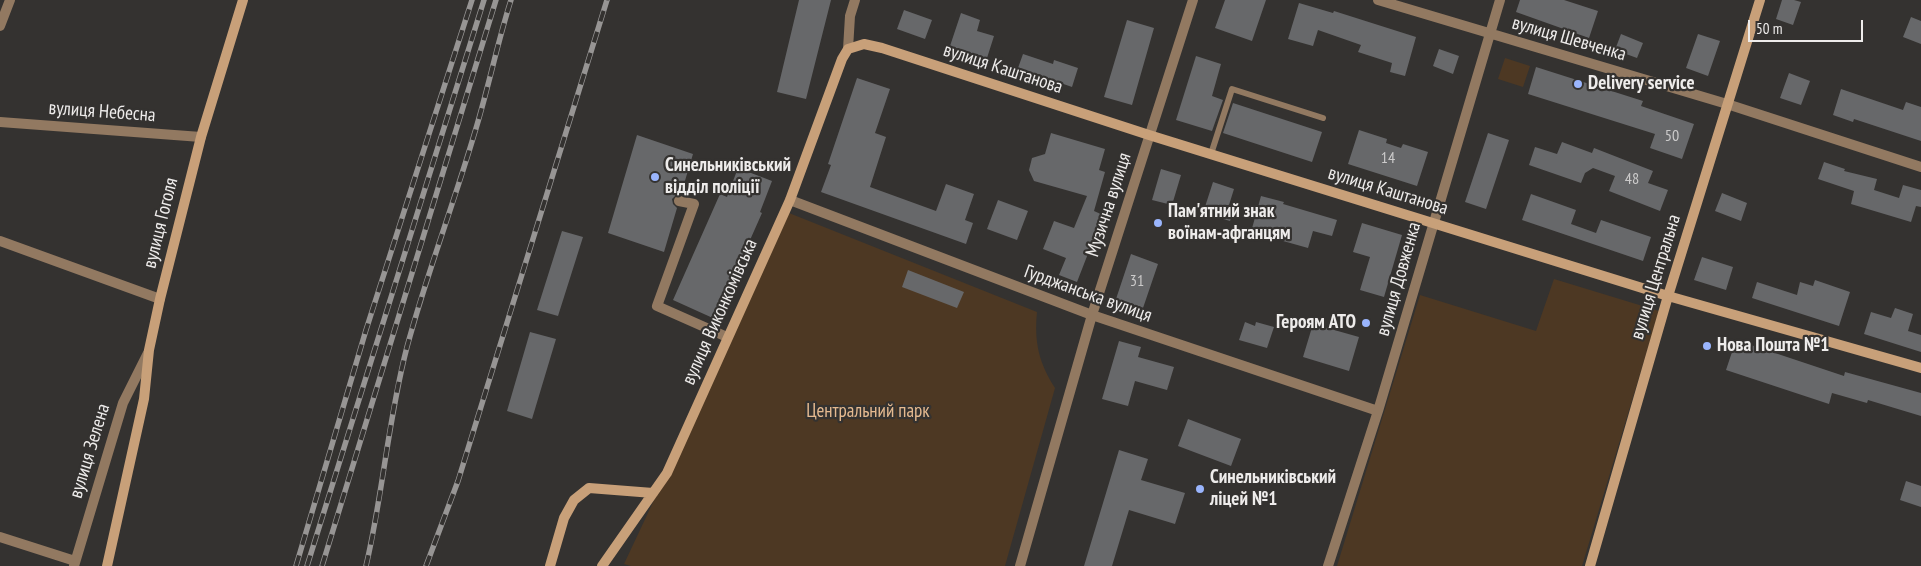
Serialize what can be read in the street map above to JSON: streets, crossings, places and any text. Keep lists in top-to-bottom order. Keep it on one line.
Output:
{"streets":{"street":["вулиця Шевченка","вулиця Каштанова","вулиця Небесна","Музична вулиця","вулиця Гоголя","вулиця Центральна","вулиця Довженка","Гурджанська вулиця","вулиця Виконкомівська","вулиця Зелена"]},"crossings":[["вулиця Шевченка","вулиця Центральна"],["вулиця Шевченка","вулиця Довженка"],["вулиця Каштанова","Музична вулиця"],["вулиця Каштанова","вулиця Центральна"],["вулиця Каштанова","вулиця Довженка"],["вулиця Каштанова","вулиця Виконкомівська"],["вулиця Небесна","вулиця Гоголя"],["Музична вулиця","Гурджанська вулиця"],["вулиця Гоголя","вулиця Зелена"],["вулиця Довженка","Гурджанська вулиця"],["Гурджанська вулиця","вулиця Виконкомівська"]],"parks":["Центральний парк"],"places":["Delivery service","Синельниківський відділ поліції","Пам'ятний знак воїнам-афганцям","Героям АТО","Нова Пошта №1","Синельниківський ліцей №1"],"house_numbers":["50","14","48","31"],"scale_bar":"50 m"}
